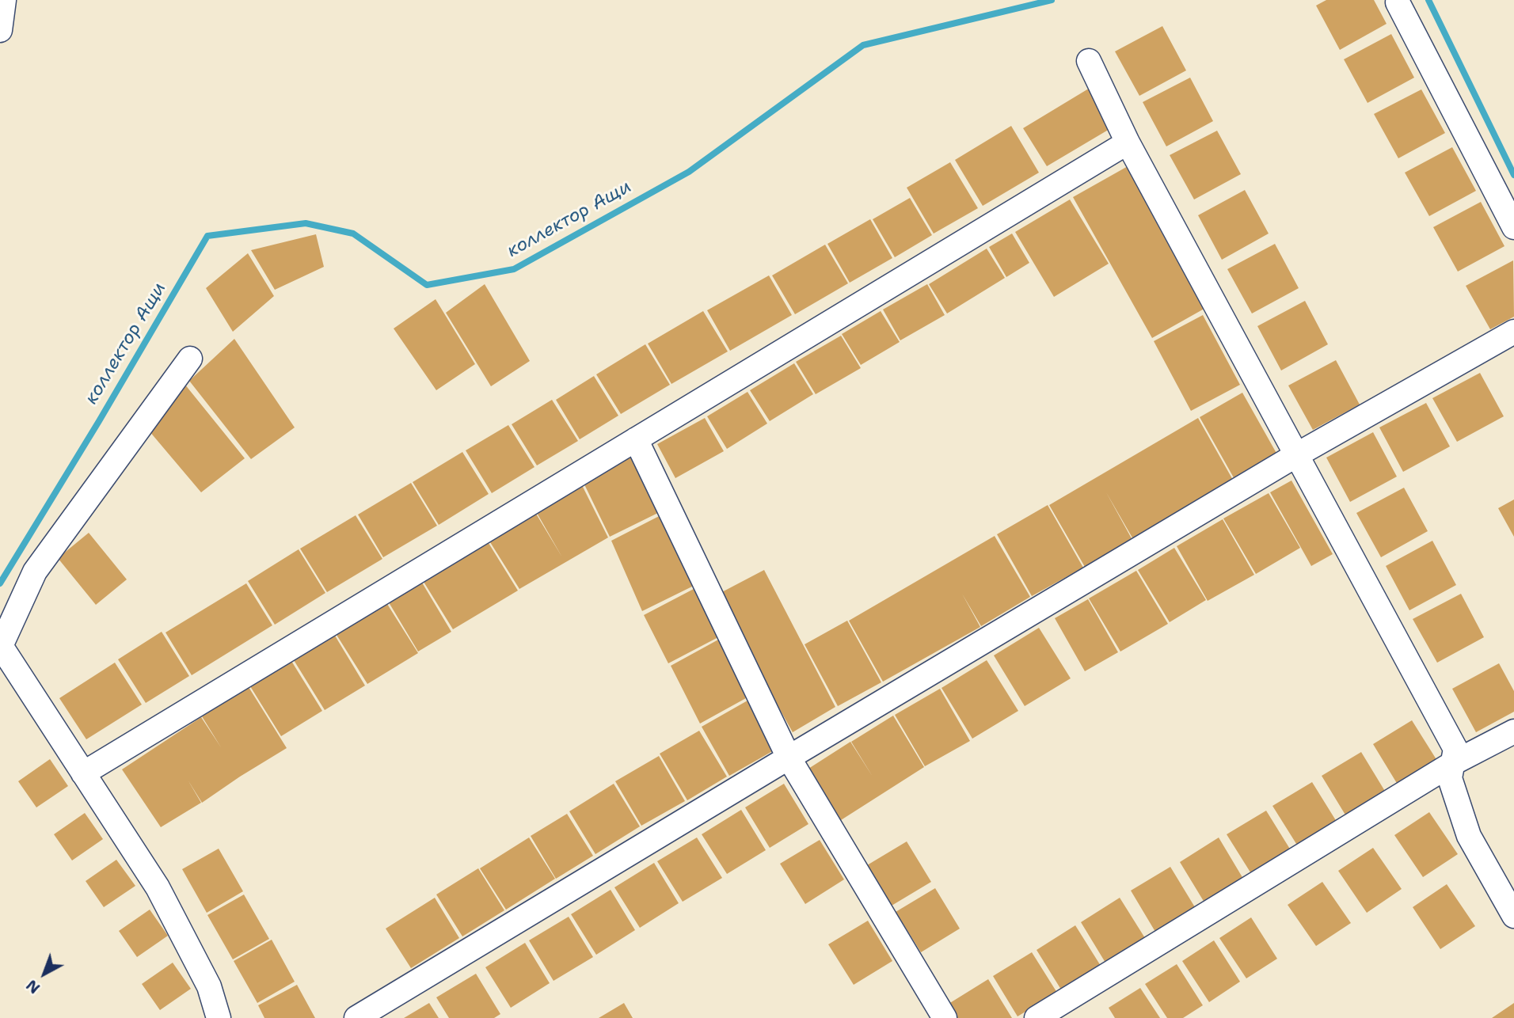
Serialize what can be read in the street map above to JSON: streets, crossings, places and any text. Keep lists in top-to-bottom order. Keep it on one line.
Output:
{"water":["коллектор Ащи"],"north":"bottom left"}
